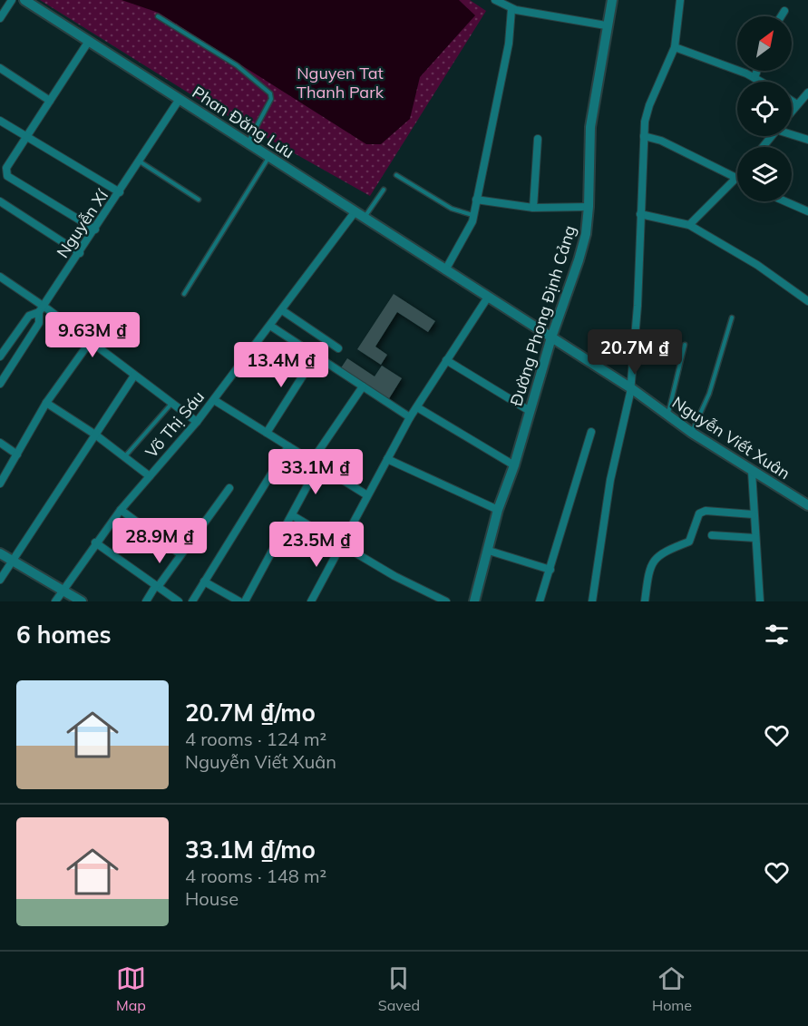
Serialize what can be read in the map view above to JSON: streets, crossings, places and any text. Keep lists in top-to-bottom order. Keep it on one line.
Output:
{"streets":{"street":["Phan Đăng Lưu","Nguyễn Xí","Đường Phong Định Cảng","Võ Thị Sáu","Nguyễn Viết Xuân"]},"crossings":[["Phan Đăng Lưu","Nguyễn Xí"],["Phan Đăng Lưu","Võ Thị Sáu"],["Phan Đăng Lưu","Nguyễn Viết Xuân"],["Đường Phong Định Cảng","Nguyễn Viết Xuân"]],"parks":["Nguyen Tat Thanh Park"],"north":"top right","page":{"price":["9.63M ₫","20.7M ₫","13.4M ₫","33.1M ₫","28.9M ₫","23.5M ₫"],"heading":"6 homes","list":[{"name":"20.7M ₫/mo","note":"4 rooms · 124 m² · Nguyễn Viết Xuân"},{"name":"33.1M ₫/mo","note":"4 rooms · 148 m² · House"}],"tabs":["Map","Saved","Home"]}}
